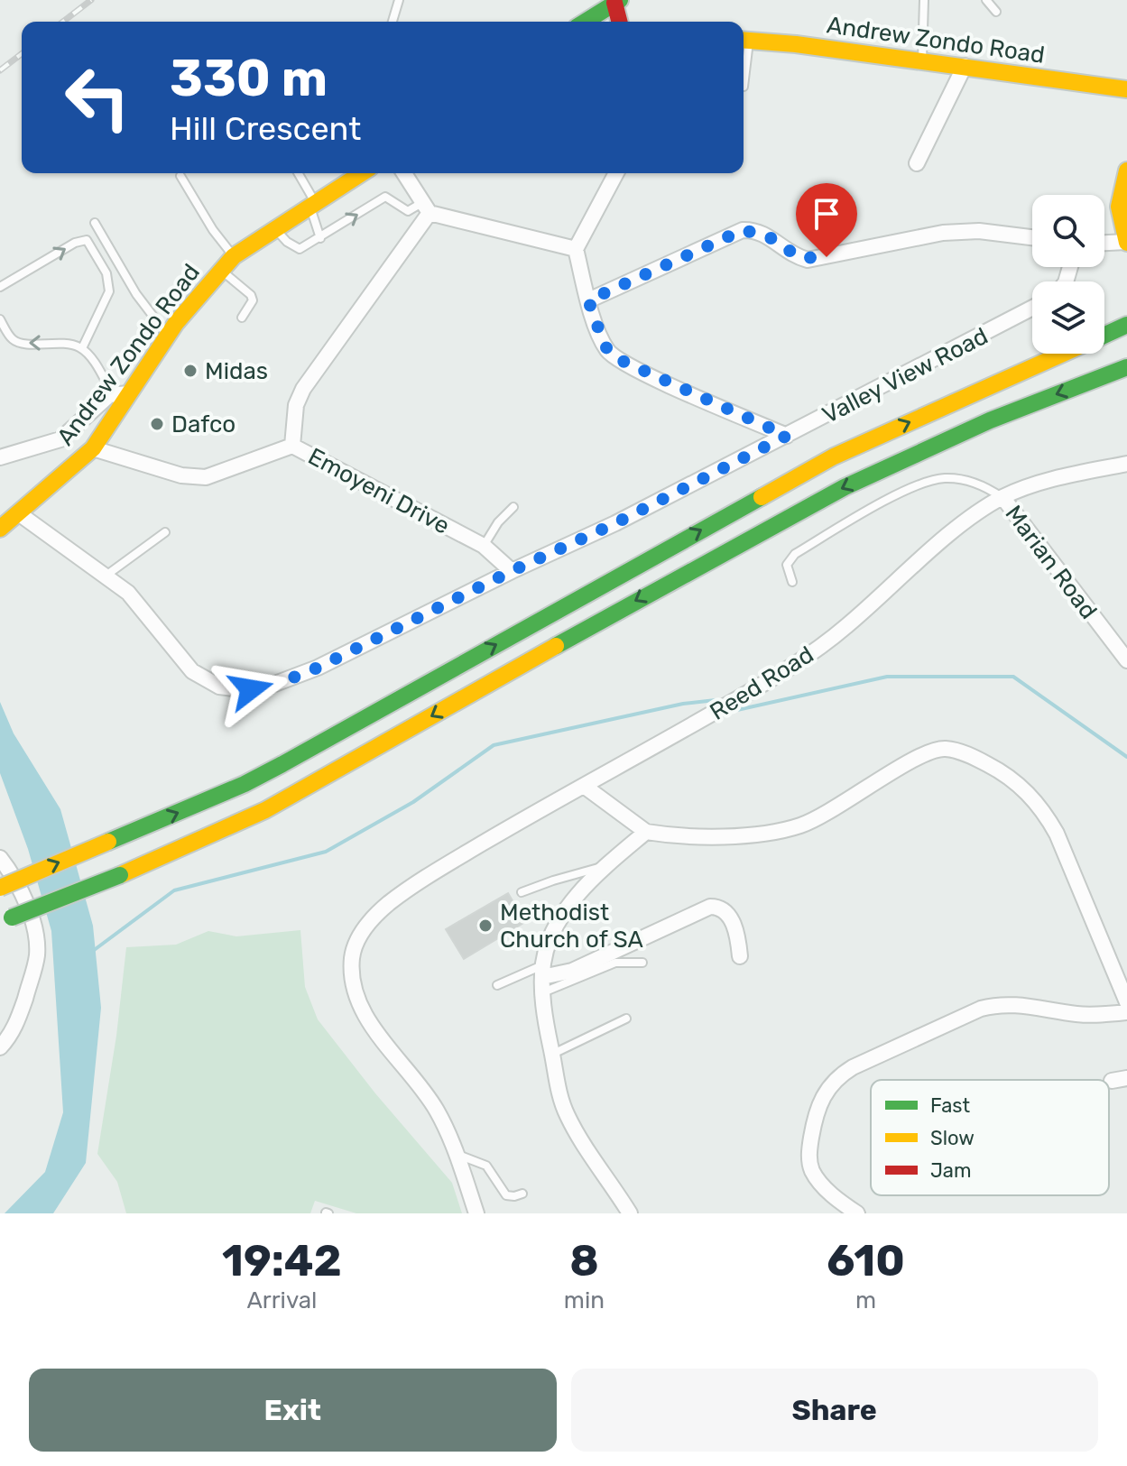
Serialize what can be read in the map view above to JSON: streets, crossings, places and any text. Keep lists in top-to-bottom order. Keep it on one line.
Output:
{"streets":{"main road":["Andrew Zondo Road"],"street":["Valley View Road","Emoyeni Drive","Marian Road","Reed Road"]},"crossings":[["Andrew Zondo Road","Valley View Road"],["Valley View Road","Emoyeni Drive"],["Marian Road","Reed Road"]],"places":["Midas","Dafco","Methodist Church of SA"],"legend":["Fast","Slow","Jam"],"page":{"turn":["330 m","Hill Crescent"],"eta":["19:42","Arrival","8","min","610","m"],"buttons":["Exit","Share"]}}
